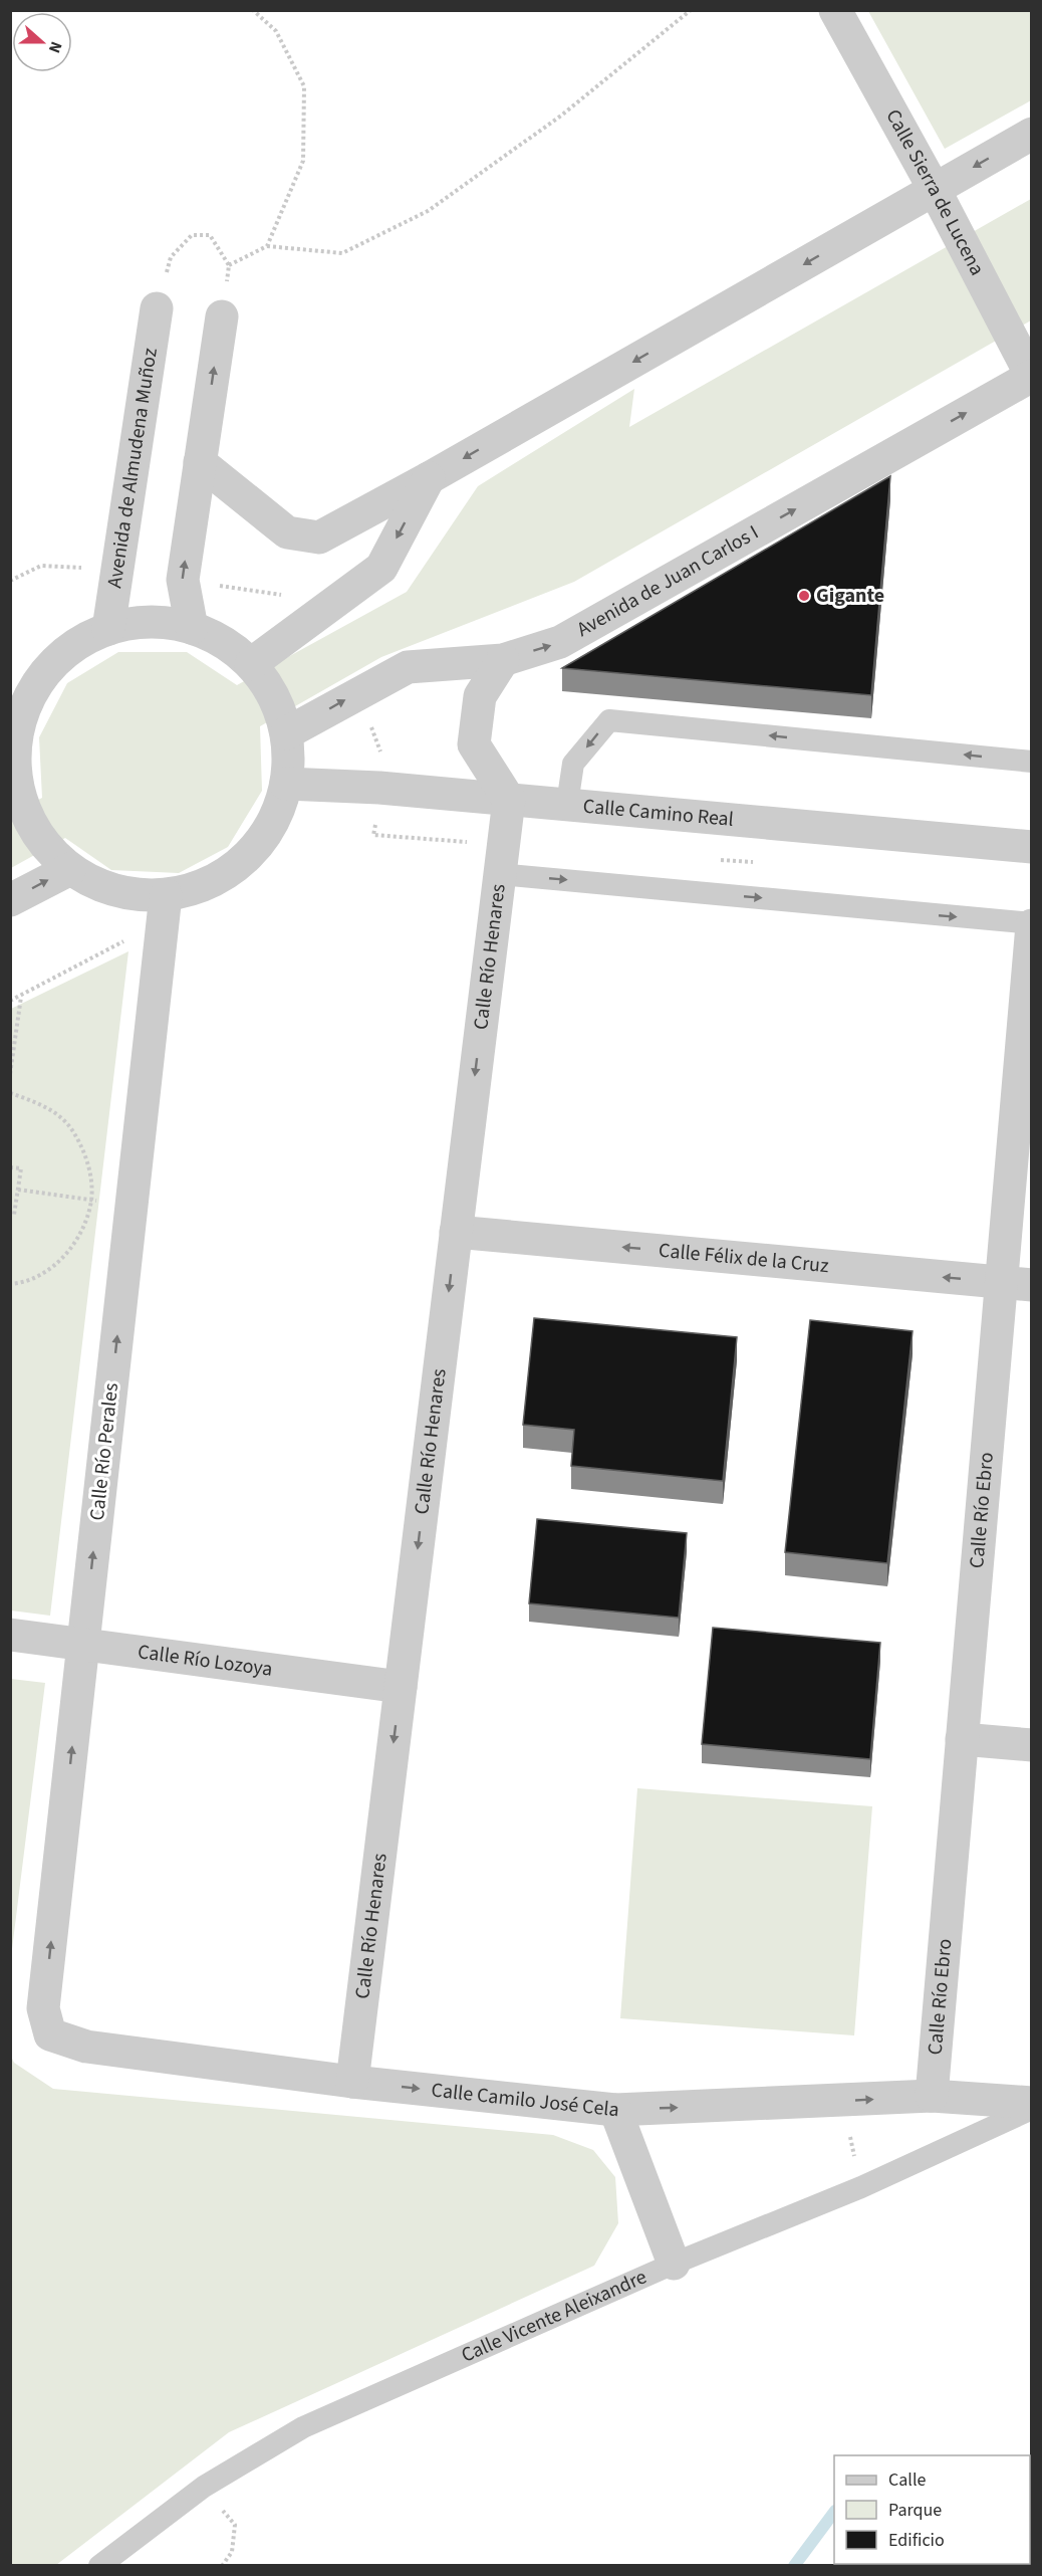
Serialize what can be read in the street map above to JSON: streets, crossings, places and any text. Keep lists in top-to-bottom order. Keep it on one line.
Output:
{"streets":{"street":["Calle Sierra de Lucena","Avenida de Almudena Muñoz","Avenida de Juan Carlos I","Calle Camino Real","Calle Río Henares","Calle Félix de la Cruz","Calle Río Perales","Calle Río Ebro","Calle Río Lozoya","Calle Camilo José Cela"],"lane":["Calle Vicente Aleixandre"]},"crossings":[["Calle Sierra de Lucena","Avenida de Juan Carlos I"],["Calle Camino Real","Calle Río Henares"],["Calle Río Henares","Calle Félix de la Cruz"],["Calle Río Henares","Calle Río Lozoya"],["Calle Río Henares","Calle Camilo José Cela"],["Calle Félix de la Cruz","Calle Río Ebro"],["Calle Río Perales","Calle Río Lozoya"],["Calle Río Perales","Calle Camilo José Cela"],["Calle Río Ebro","Calle Camilo José Cela"]],"one_way":["Calle Río Henares","Calle Félix de la Cruz","Calle Río Perales","Calle Camilo José Cela"],"places":["Gigante"],"legend":["Calle","Parque","Edificio"],"north":"right"}
